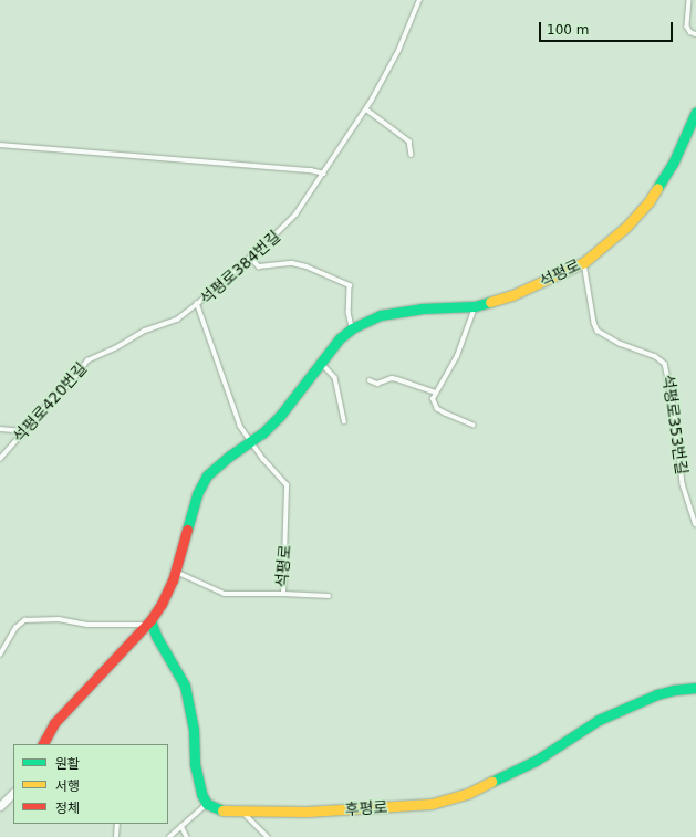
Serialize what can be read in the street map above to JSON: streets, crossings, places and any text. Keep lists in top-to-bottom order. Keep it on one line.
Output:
{"streets":{"street":["석평로","후평로"],"lane":["석평로384번길","석평로420번길","석평로353번길"]},"crossings":[["석평로384번길","석평로"],["석평로384번길","석평로420번길"],["석평로","석평로353번길"]],"legend":["원활","서행","정체"],"scale_bar":"100 m"}
